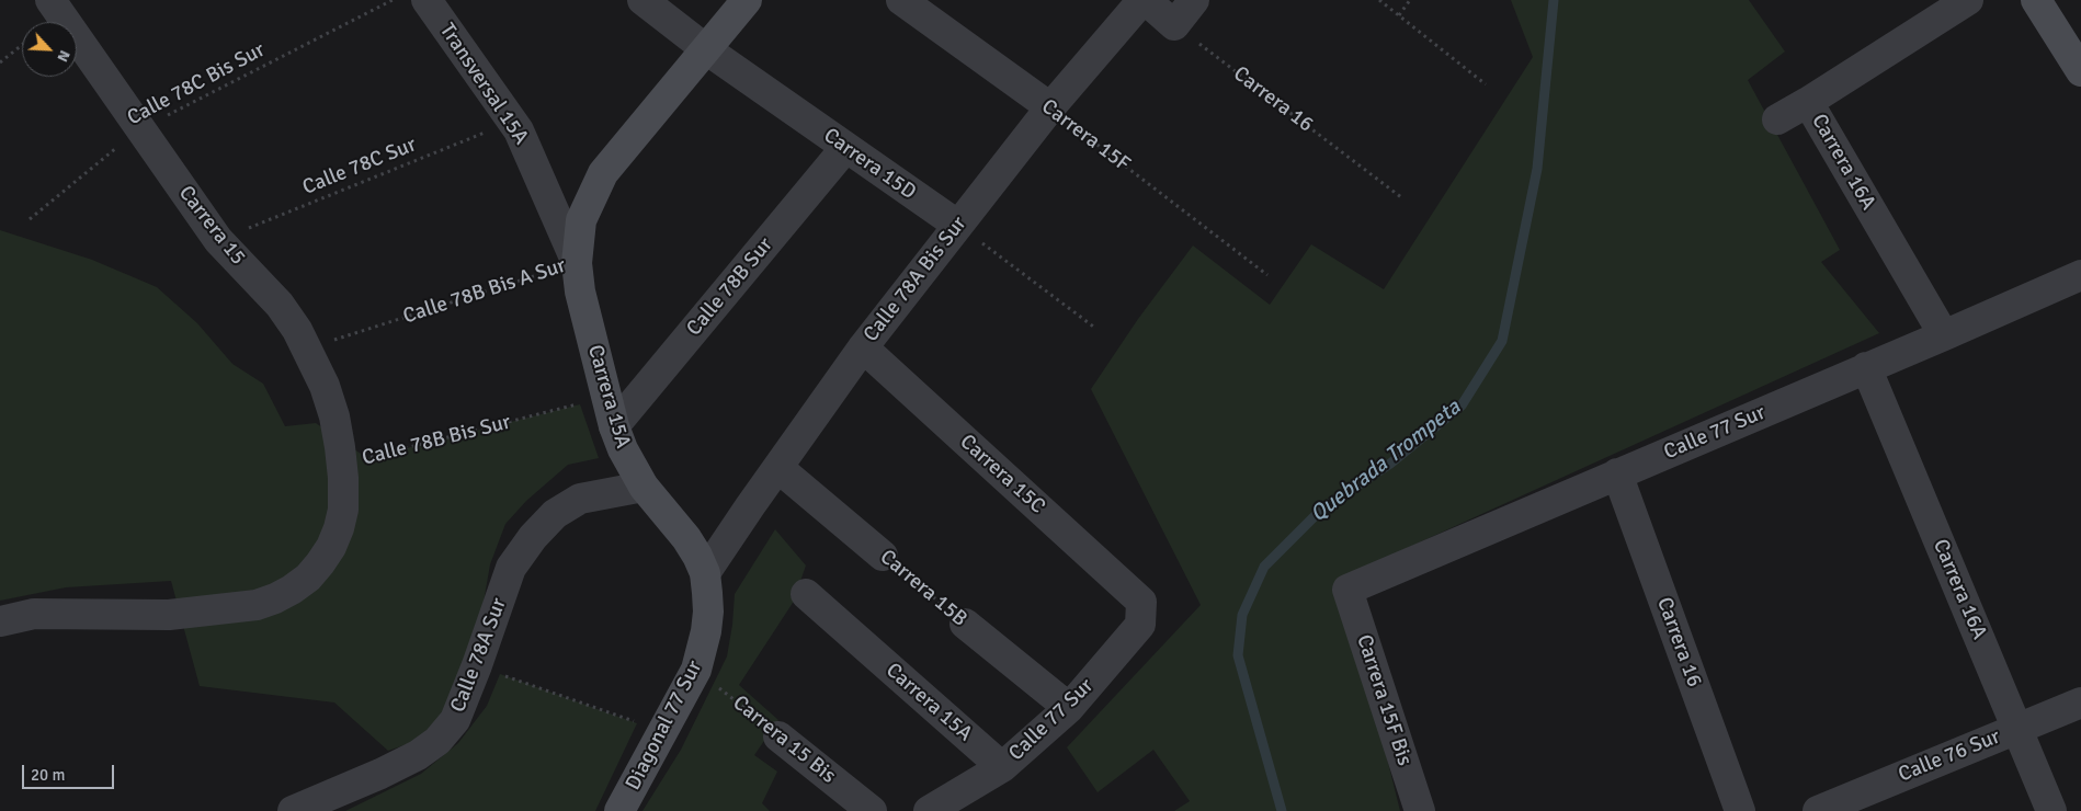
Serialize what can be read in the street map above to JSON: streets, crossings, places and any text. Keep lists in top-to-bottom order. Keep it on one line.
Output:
{"streets":{"street":["Transversal 15A","Carrera 16","Carrera 15F","Carrera 16A","Carrera 15D","Carrera 15","Calle 78A Bis Sur","Calle 78B Sur","Calle 78B Bis A Sur","Carrera 15A","Calle 77 Sur","Calle 78B Bis Sur","Carrera 15C","Carrera 15B","Calle 78A Sur","Carrera 15F Bis","Diagonal 77 Sur","Carrera 15 Bis","Calle 76 Sur"],"path":["Calle 78C Bis Sur","Calle 78C Sur"]},"crossings":[["Calle 78C Bis Sur","Carrera 15"],["Transversal 15A","Calle 78C Sur"],["Transversal 15A","Calle 78B Bis A Sur"],["Transversal 15A","Carrera 15A"],["Carrera 16","Calle 77 Sur"],["Carrera 15F","Calle 78A Bis Sur"],["Carrera 16A","Calle 77 Sur"],["Carrera 16A","Calle 76 Sur"],["Carrera 15D","Calle 78A Bis Sur"],["Carrera 15D","Calle 78B Sur"],["Carrera 15D","Calle 78B Bis A Sur"],["Calle 78C Sur","Carrera 15"],["Carrera 15","Calle 78B Bis A Sur"],["Carrera 15","Calle 78B Bis Sur"],["Calle 78A Bis Sur","Carrera 15A"],["Calle 78A Bis Sur","Carrera 15C"],["Calle 78A Bis Sur","Carrera 15B"],["Calle 78A Bis Sur","Diagonal 77 Sur"],["Calle 78B Sur","Carrera 15A"],["Calle 78B Bis A Sur","Carrera 15A"],["Carrera 15A","Calle 77 Sur"],["Carrera 15A","Calle 78B Bis Sur"],["Carrera 15A","Calle 78A Sur"],["Carrera 15A","Diagonal 77 Sur"],["Calle 77 Sur","Carrera 15C"],["Calle 77 Sur","Carrera 15B"],["Calle 77 Sur","Carrera 15F Bis"],["Diagonal 77 Sur","Carrera 15 Bis"]],"water":["Quebrada Trompeta"],"scale_bar":"20 m","north":"bottom right"}
